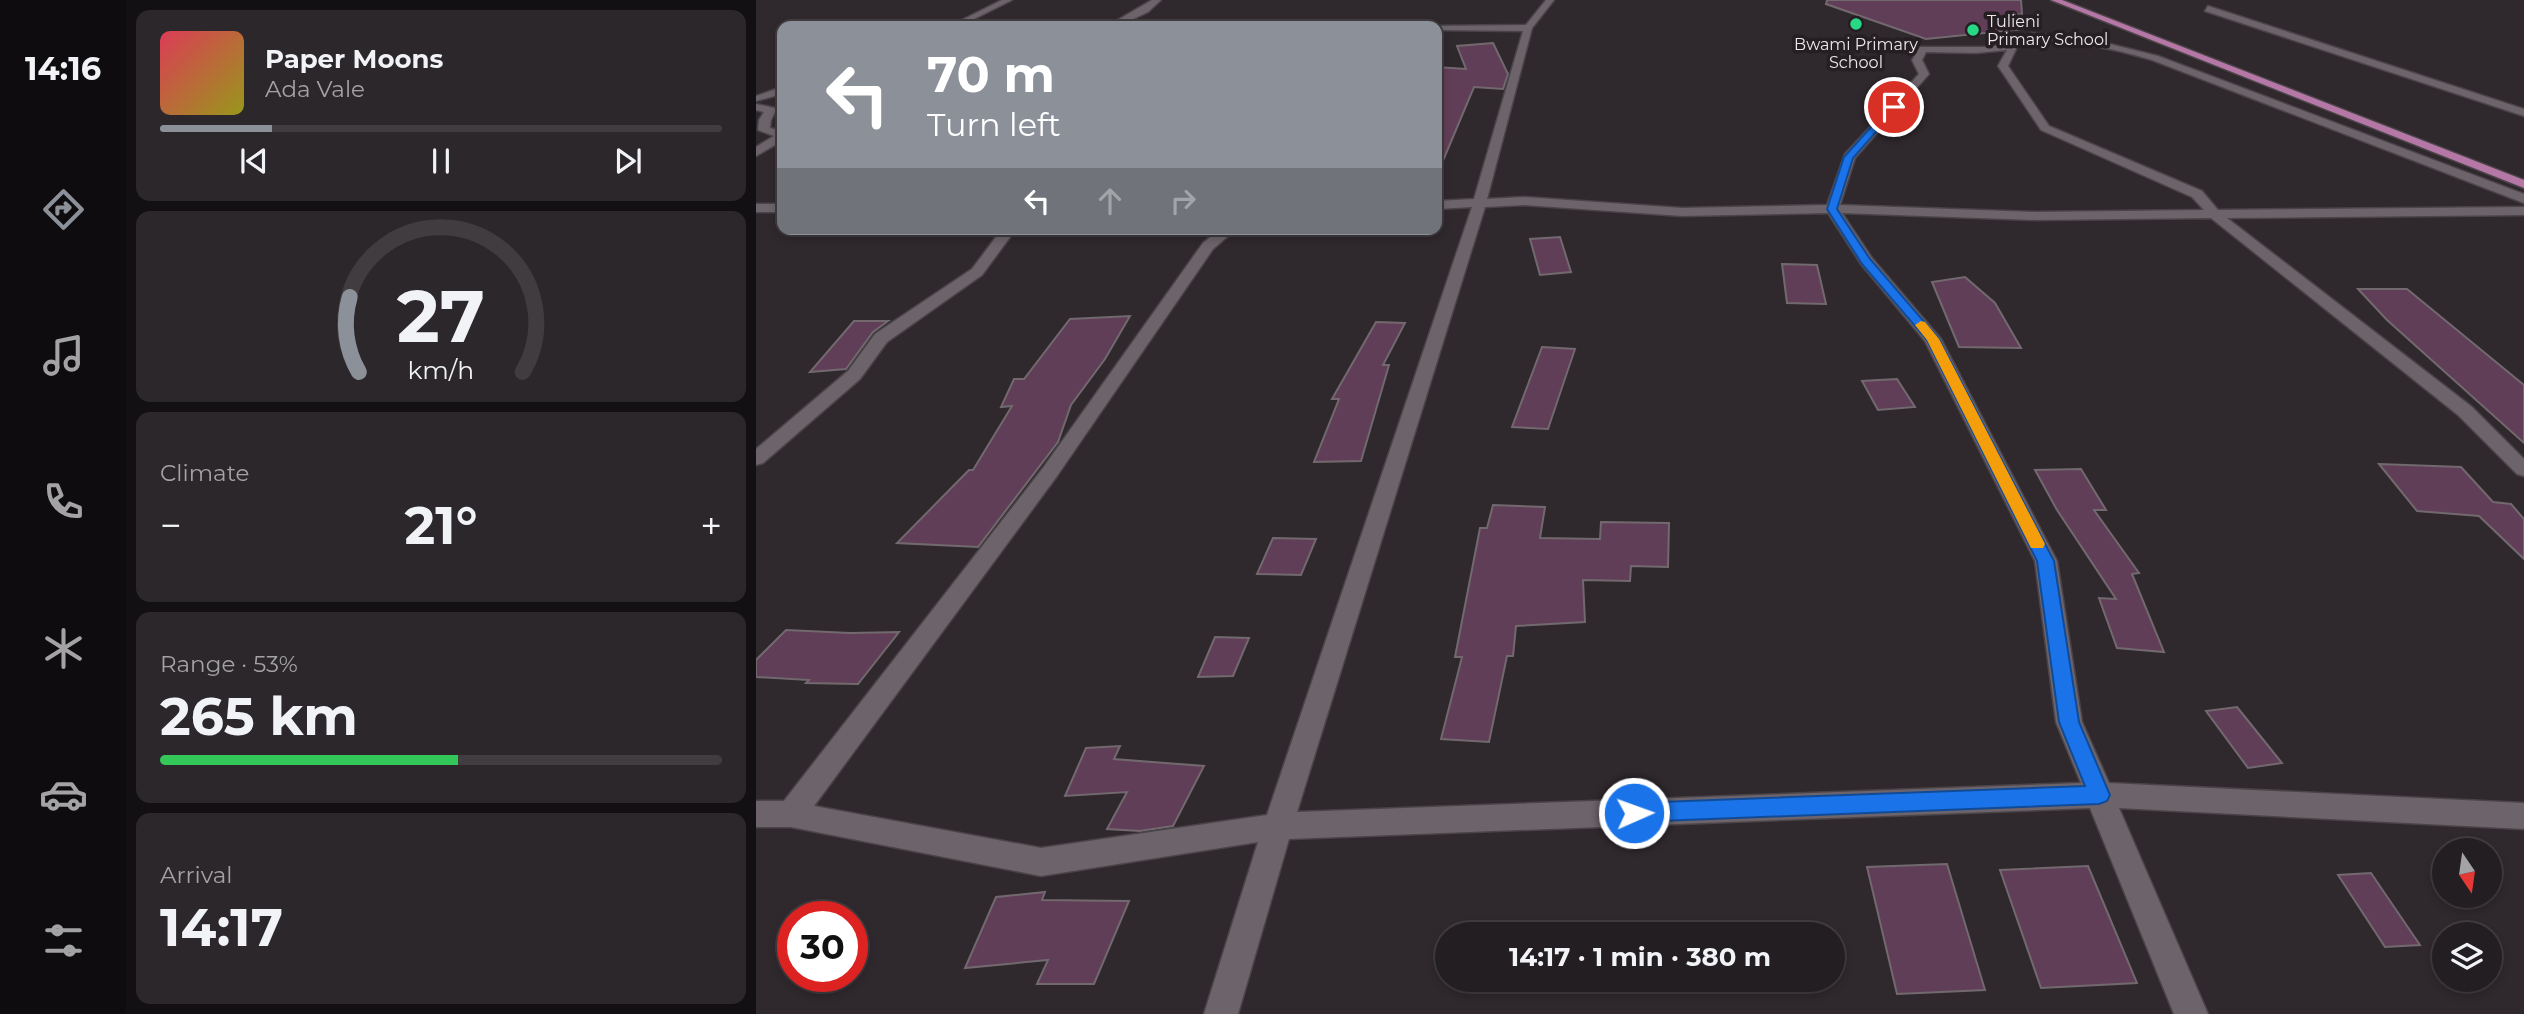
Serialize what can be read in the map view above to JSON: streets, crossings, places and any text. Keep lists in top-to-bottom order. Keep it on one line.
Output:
{"places":["Bwami Primary School","Tulieni Primary School"],"north":"bottom","page":{"tabs":"14:16","turn":["70 m","Turn left"],"song":["Paper Moons","Ada Vale"],"tile":["Climate",["Range · 53%","265 km"],["Arrival","14:17"]],"heat":["−","21°","+"],"limit":"30","trip":"14:17 · 1 min · 380 m","gauge":["27","km/h"]}}
